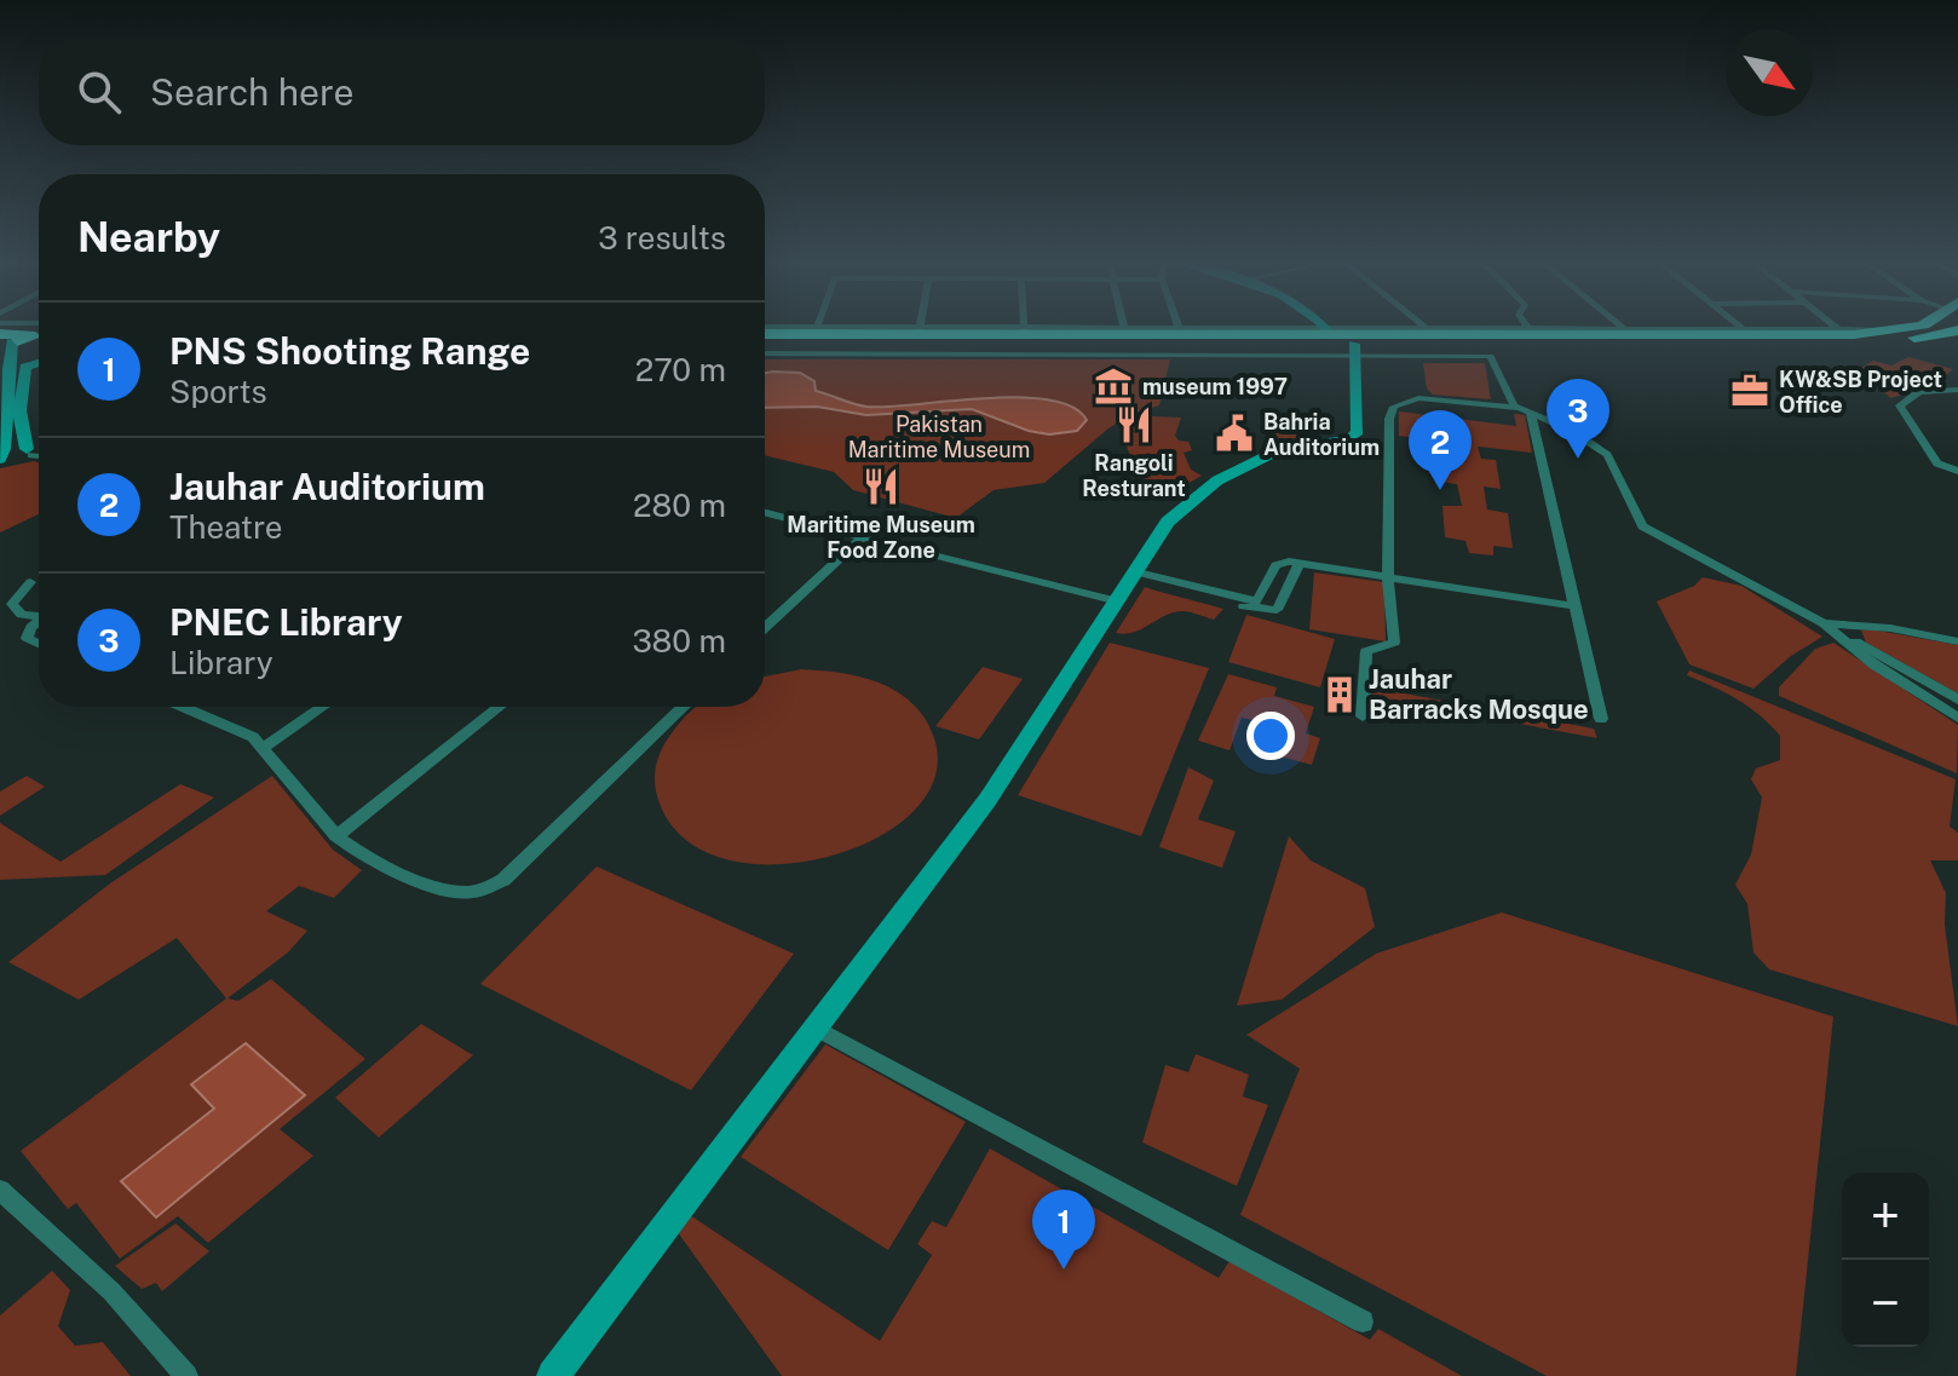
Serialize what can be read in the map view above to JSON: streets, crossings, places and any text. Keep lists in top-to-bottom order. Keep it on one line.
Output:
{"parks":["Pakistan Maritime Museum"],"places":{"museum":["museum 1997"],"office":["KW&SB Project Office"],"restaurant":["Rangoli Resturant","Maritime Museum Food Zone"],"public building":["Bahria Auditorium"],"building":["Jauhar Barracks Mosque"]},"north":"bottom right","page":{"search":"Search here","heading":["Nearby","3 results"],"list":[{"mark":"1","name":"PNS Shooting Range","note":"Sports","value":"270 m"},{"mark":"2","name":"Jauhar Auditorium","note":"Theatre","value":"280 m"},{"mark":"3","name":"PNEC Library","note":"Library","value":"380 m"}],"pins":["3","2","1"],"map_buttons":["+","−"]}}
